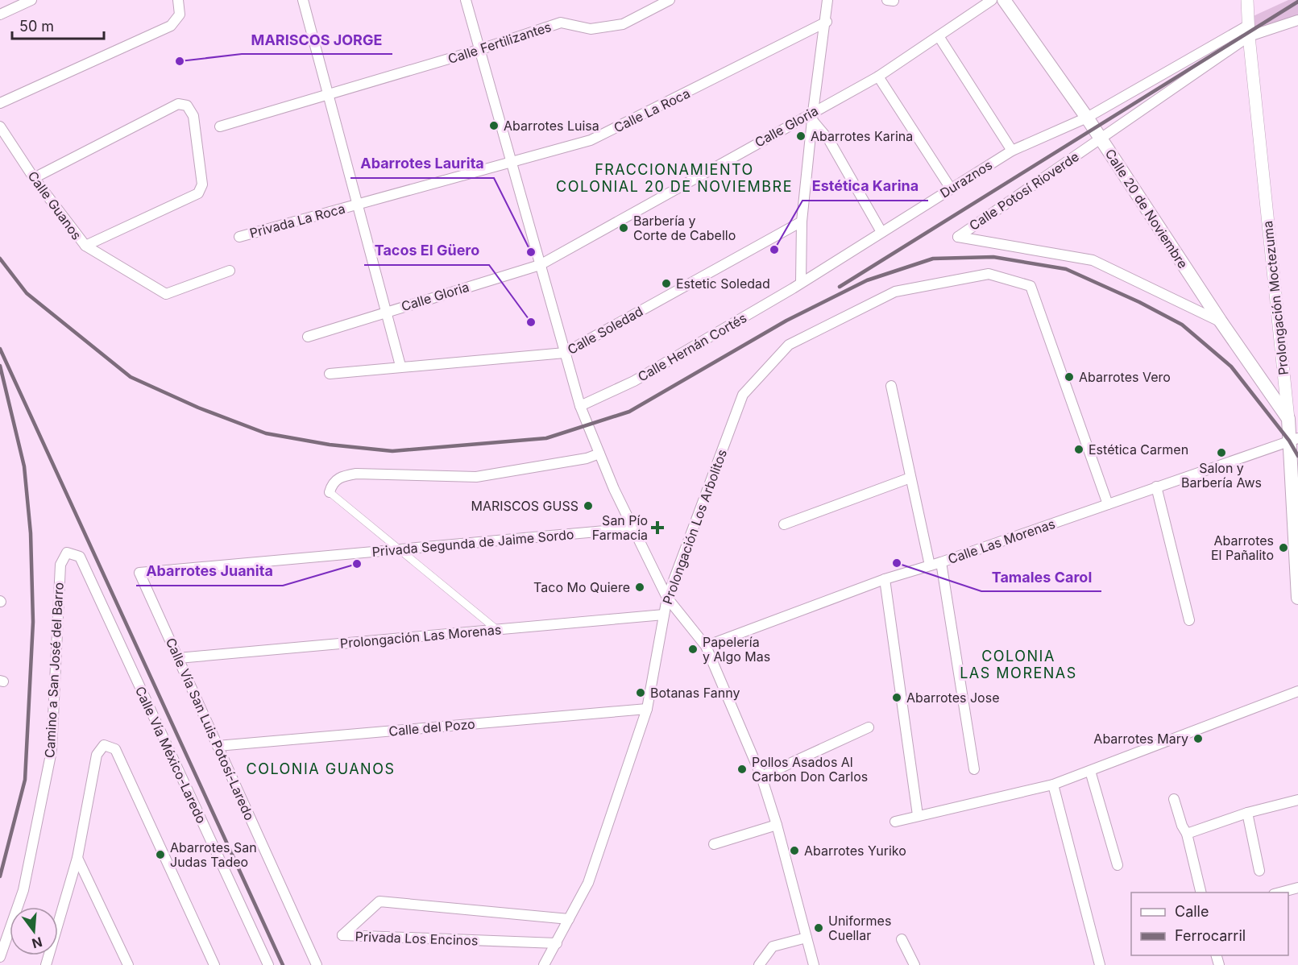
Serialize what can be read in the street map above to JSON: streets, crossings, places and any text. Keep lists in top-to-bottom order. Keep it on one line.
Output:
{"streets":{"main road":["Calle 20 de Noviembre","Prolongación Moctezuma"],"street":["Calle Fertilizantes","Calle La Roca","Calle Gloria","Duraznos","Calle Potosí Rioverde","Calle Guanos","Privada La Roca","Calle Soledad","Calle Hernán Cortés","Prolongación Los Arbolitos","Calle Las Morenas","Privada Segunda de Jaime Sordo","Prolongación Las Morenas","Camino a San José del Barro","Calle del Pozo","Calle Vía San Luis Potosí-Laredo","Calle Vía México-Laredo","Privada Los Encinos"]},"crossings":[["Calle La Roca","Privada La Roca"],["Duraznos","Calle 20 de Noviembre"],["Duraznos","Calle Hernán Cortés"],["Calle Potosí Rioverde","Calle 20 de Noviembre"],["Calle Potosí Rioverde","Prolongación Moctezuma"],["Calle 20 de Noviembre","Prolongación Moctezuma"],["Prolongación Moctezuma","Calle Las Morenas"],["Prolongación Los Arbolitos","Calle Las Morenas"],["Prolongación Los Arbolitos","Prolongación Las Morenas"],["Prolongación Los Arbolitos","Calle del Pozo"],["Prolongación Los Arbolitos","Privada Los Encinos"],["Privada Segunda de Jaime Sordo","Calle Vía San Luis Potosí-Laredo"],["Prolongación Las Morenas","Calle Vía San Luis Potosí-Laredo"],["Camino a San José del Barro","Calle Vía México-Laredo"],["Calle del Pozo","Calle Vía San Luis Potosí-Laredo"]],"districts":["FRACCIONAMIENTO COLONIAL 20 DE NOVIEMBRE","COLONIA LAS MORENAS","COLONIA GUANOS"],"places":{"other":["MARISCOS JORGE","Abarrotes Luisa","Abarrotes Karina","Barbería y Corte de Cabello","Estética Karina","Abarrotes Laurita","Estetic Soledad","Tacos El Güero","Abarrotes Vero","Estética Carmen","Salon y Barbería Aws","MARISCOS GUSS","Abarrotes El Pañalito","Tamales Carol","Abarrotes Juanita","Taco Mo Quiere","Papelería y Algo Mas","Botanas Fanny","Abarrotes Jose","Abarrotes Mary","Pollos Asados Al Carbon Don Carlos","Abarrotes Yuriko","Abarrotes San Judas Tadeo","Uniformes Cuellar"],"health":["San Pío Farmacia"]},"legend":["Calle","Ferrocarril"],"scale_bar":"50 m","north":"bottom"}
